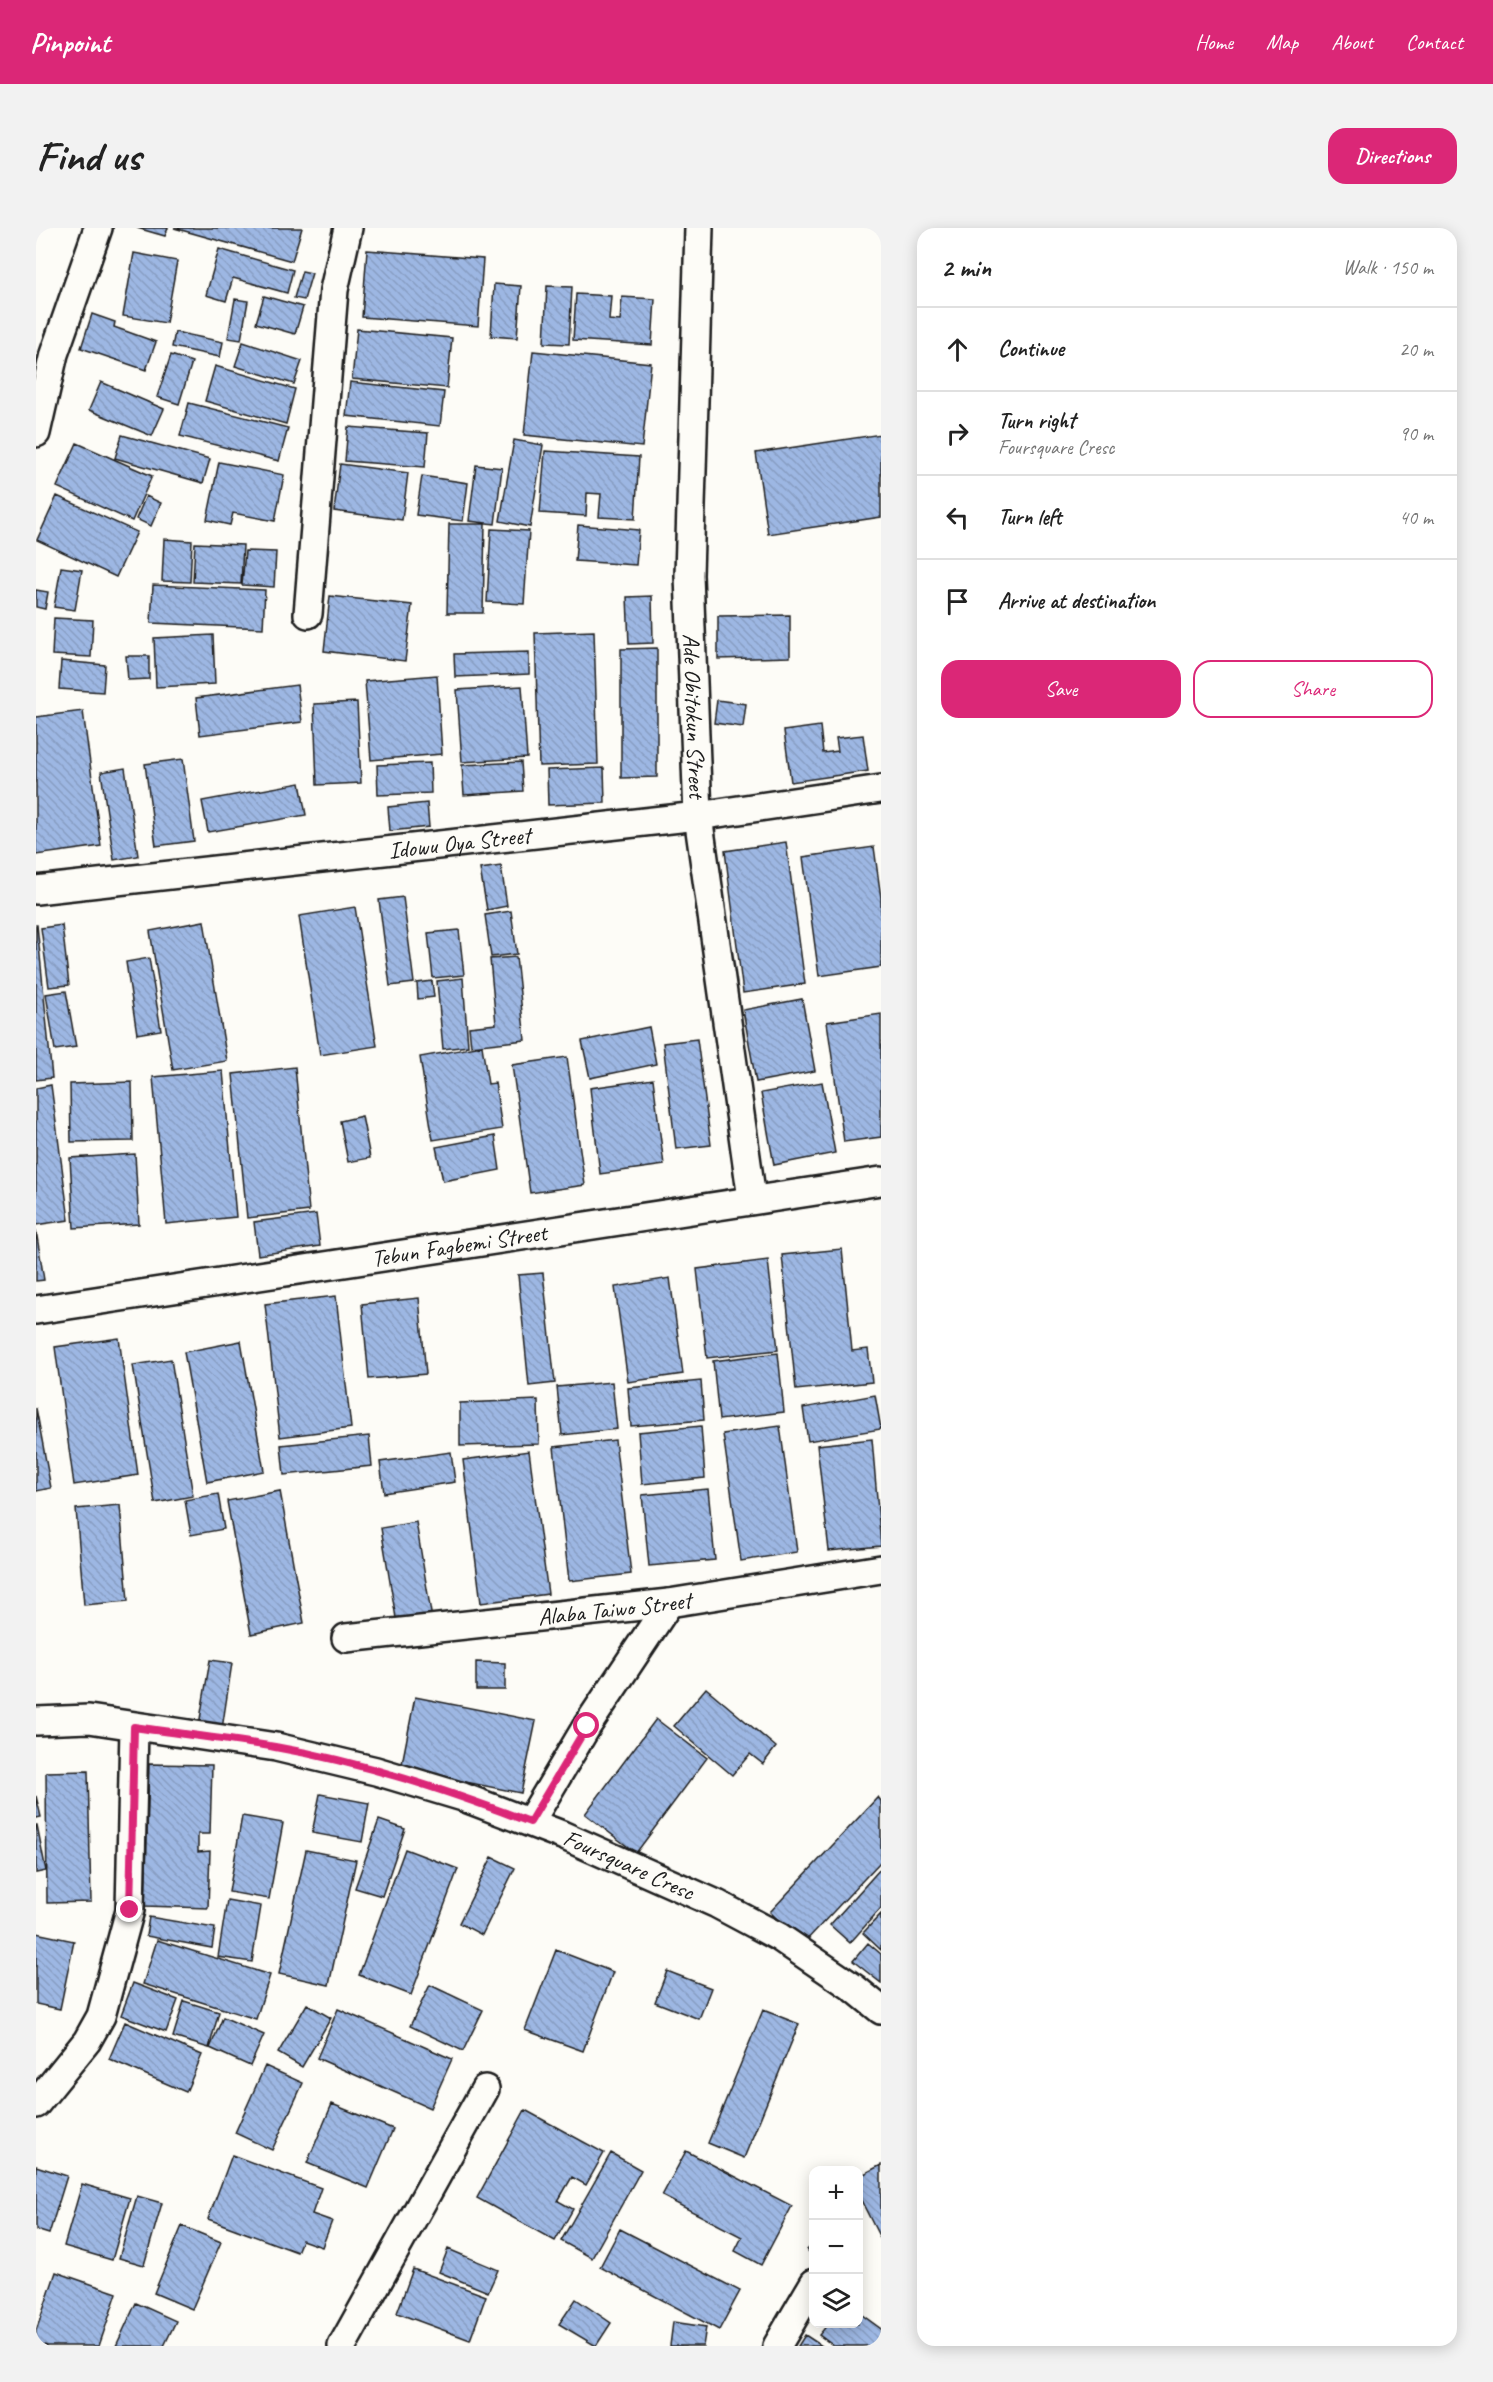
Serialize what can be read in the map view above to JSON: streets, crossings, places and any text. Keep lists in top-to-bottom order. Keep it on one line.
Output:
{"streets":{"street":["Ade Obitokun Street","Idowu Oya Street","Tebun Fagbemi Street","Alaba Taiwo Street","Foursquare Cresc"]},"crossings":[["Ade Obitokun Street","Idowu Oya Street"],["Ade Obitokun Street","Tebun Fagbemi Street"]],"page":{"header":"Pinpoint","nav":["Home","Map","About","Contact"],"buttons":["Directions",["Save","Share"]],"title":"Find us","heading":["2 min","Walk · 150 m"],"list":[["Continue","20 m"],["Turn right","Foursquare Cresc","90 m"],["Turn left","40 m"],"Arrive at destination"],"map_buttons":["+","−"]}}
